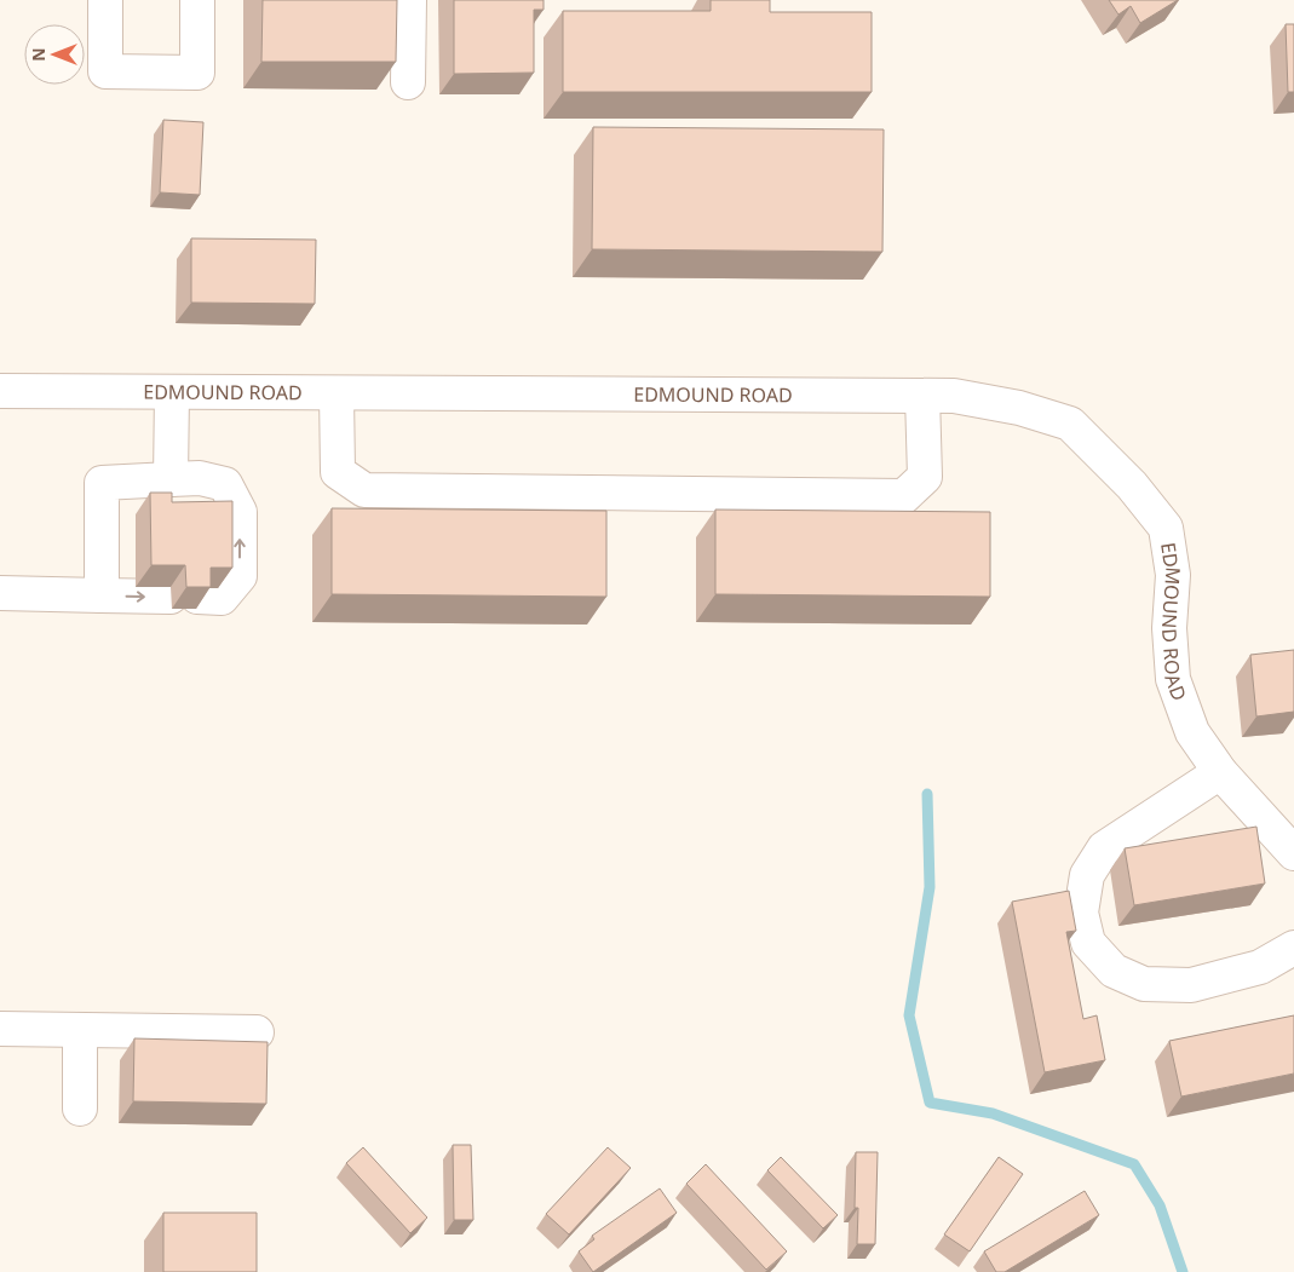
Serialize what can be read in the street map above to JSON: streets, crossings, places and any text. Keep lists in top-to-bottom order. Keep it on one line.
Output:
{"streets":{"street":["EDMOUND ROAD"]},"north":"left"}
